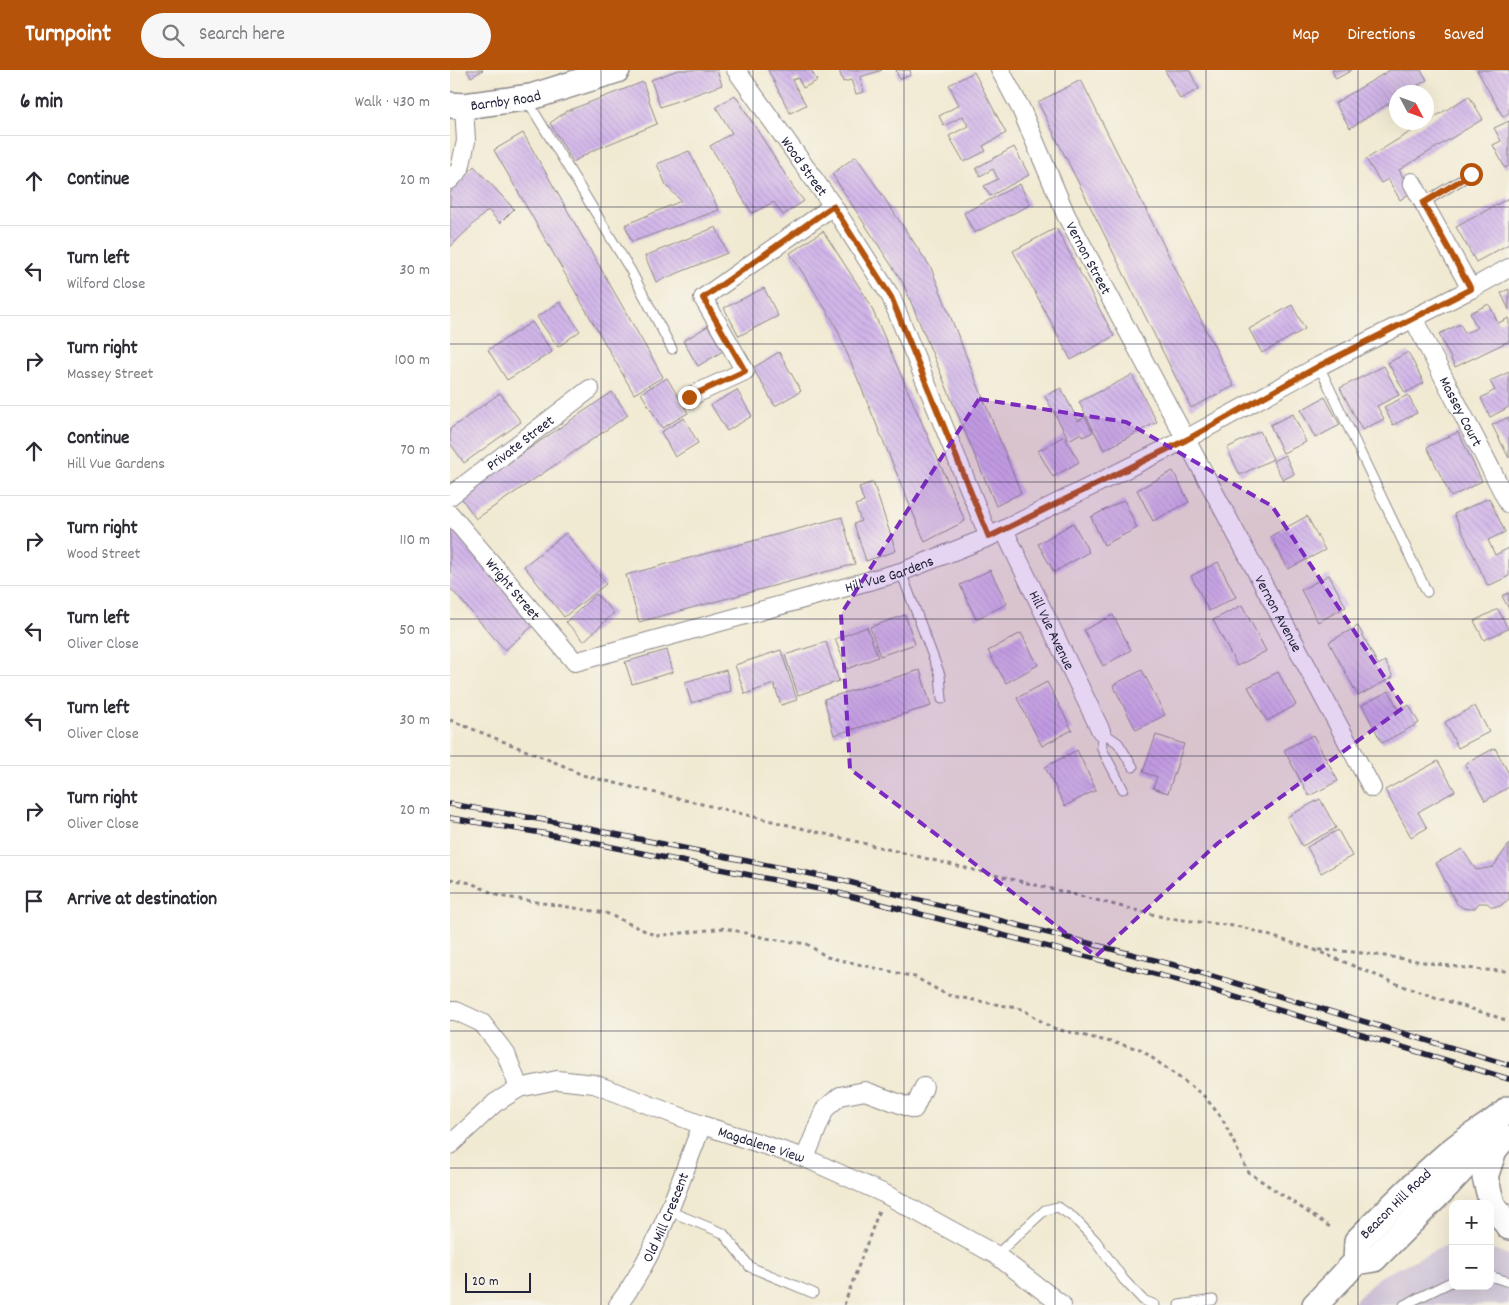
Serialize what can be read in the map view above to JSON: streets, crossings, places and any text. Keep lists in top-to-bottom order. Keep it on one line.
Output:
{"streets":{"street":["Barnby Road","Wood Street","Vernon Street","Massey Court","Private Street","Hill Vue Gardens","Wright Street","Vernon Avenue","Hill Vue Avenue","Magdalene View","Beacon Hill Road","Old Mill Crescent"]},"crossings":[["Wood Street","Hill Vue Gardens"],["Wood Street","Hill Vue Avenue"],["Vernon Street","Hill Vue Gardens"],["Vernon Street","Vernon Avenue"],["Massey Court","Hill Vue Gardens"],["Hill Vue Gardens","Wright Street"],["Hill Vue Gardens","Vernon Avenue"],["Hill Vue Gardens","Hill Vue Avenue"],["Magdalene View","Old Mill Crescent"]],"scale_bar":"20 m","north":"bottom right","page":{"header":"Turnpoint","search":"Search here","nav":["Map","Directions","Saved"],"heading":["6 min","Walk · 430 m"],"list":[["Continue","20 m"],["Turn left","Wilford Close","30 m"],["Turn right","Massey Street","100 m"],["Continue","Hill Vue Gardens","70 m"],["Turn right","Wood Street","110 m"],["Turn left","Oliver Close","50 m"],["Turn left","Oliver Close","30 m"],["Turn right","Oliver Close","20 m"],"Arrive at destination"],"map_buttons":["+","−"],"scale":"20 m"}}
